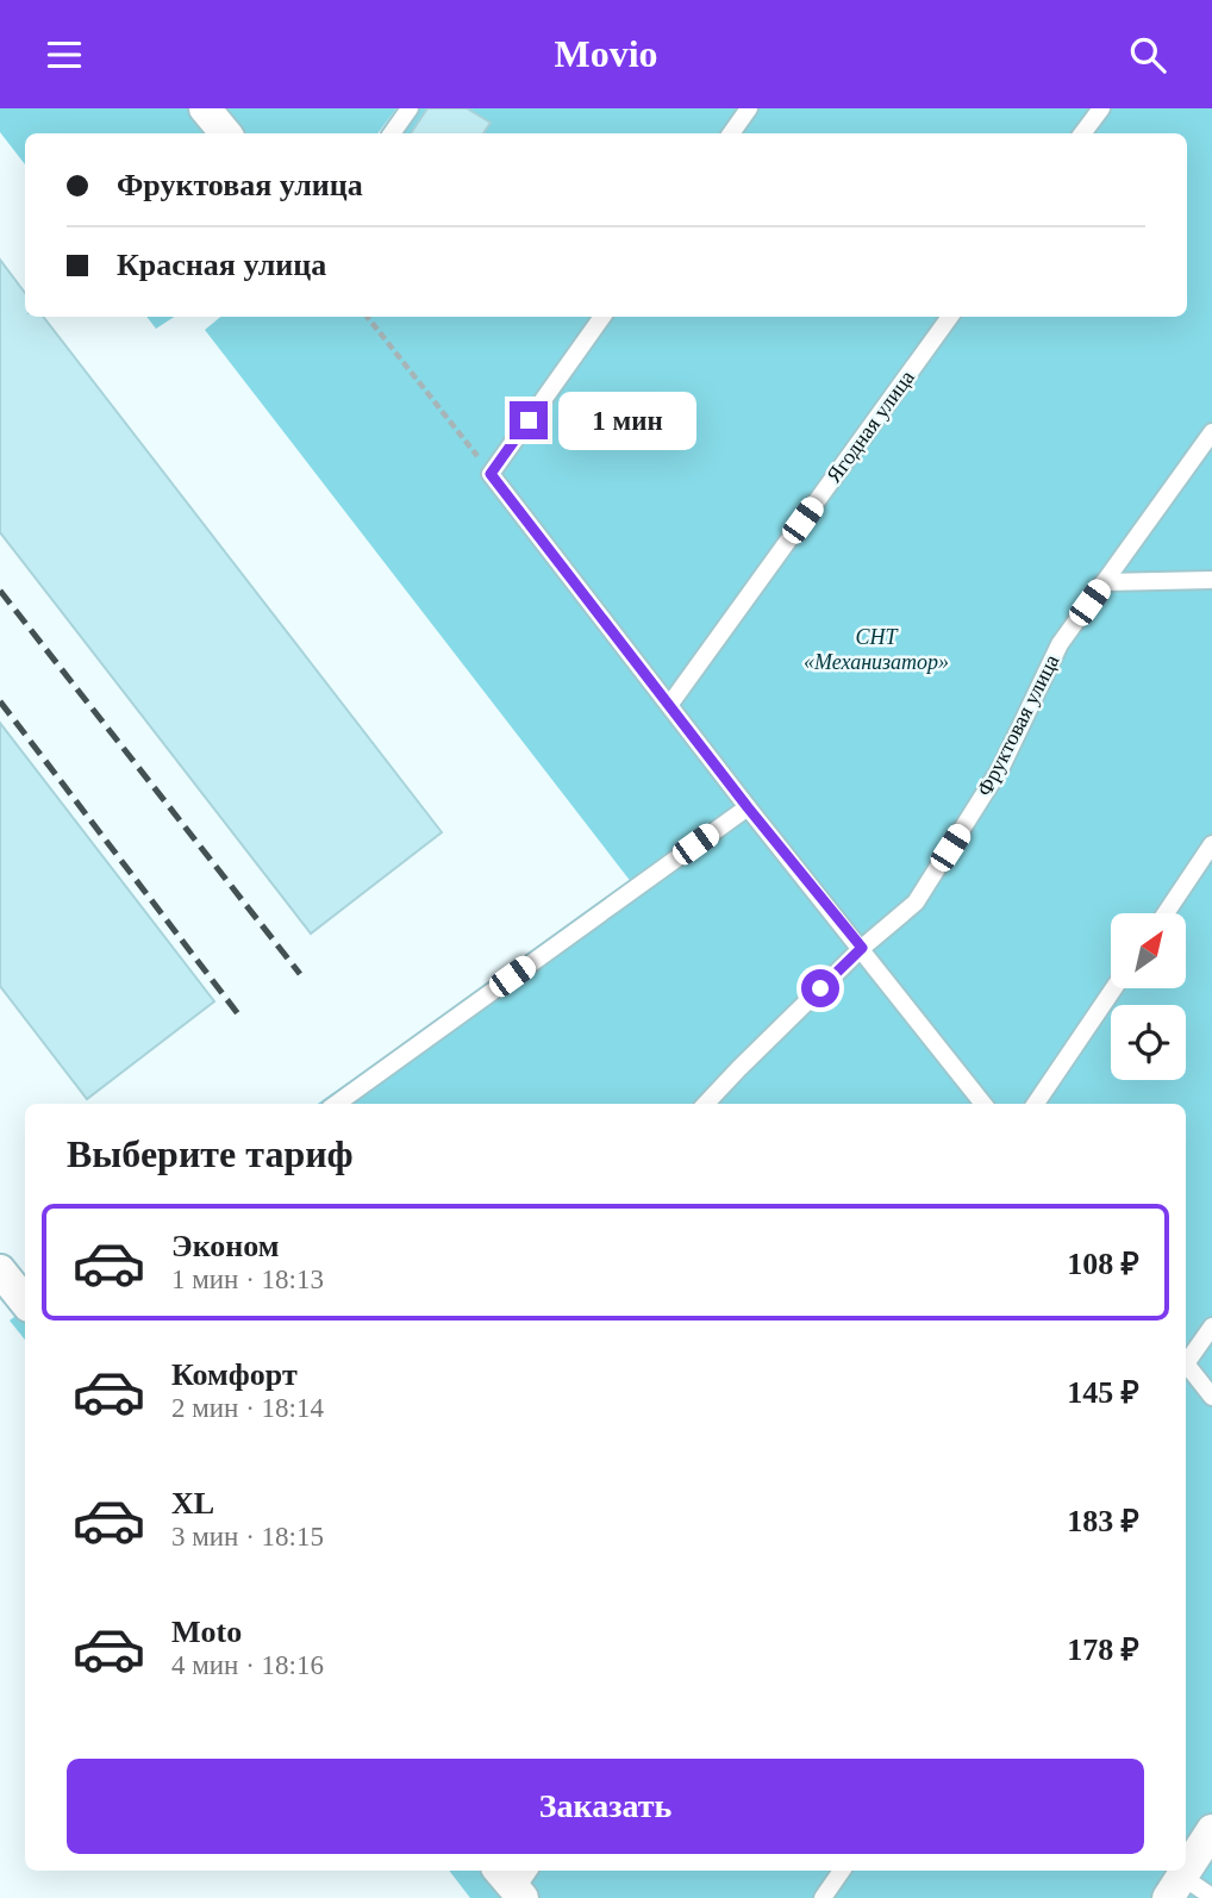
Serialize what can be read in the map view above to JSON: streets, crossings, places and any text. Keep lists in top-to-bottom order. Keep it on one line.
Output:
{"streets":{"lane":["Ягодная улица","Фруктовая улица"]},"parks":["СНТ «Механизатор»"],"north":"top right","page":{"header":"Movio","banner":["Фруктовая улица","Красная улица"],"bubble":"1 мин","heading":"Выберите тариф","list":[{"name":"Эконом","note":"1 мин · 18:13","value":"108 ₽"},{"name":"Комфорт","note":"2 мин · 18:14","value":"145 ₽"},{"name":"XL","note":"3 мин · 18:15","value":"183 ₽"},{"name":"Moto","note":"4 мин · 18:16","value":"178 ₽"}],"buttons":"Заказать"}}
